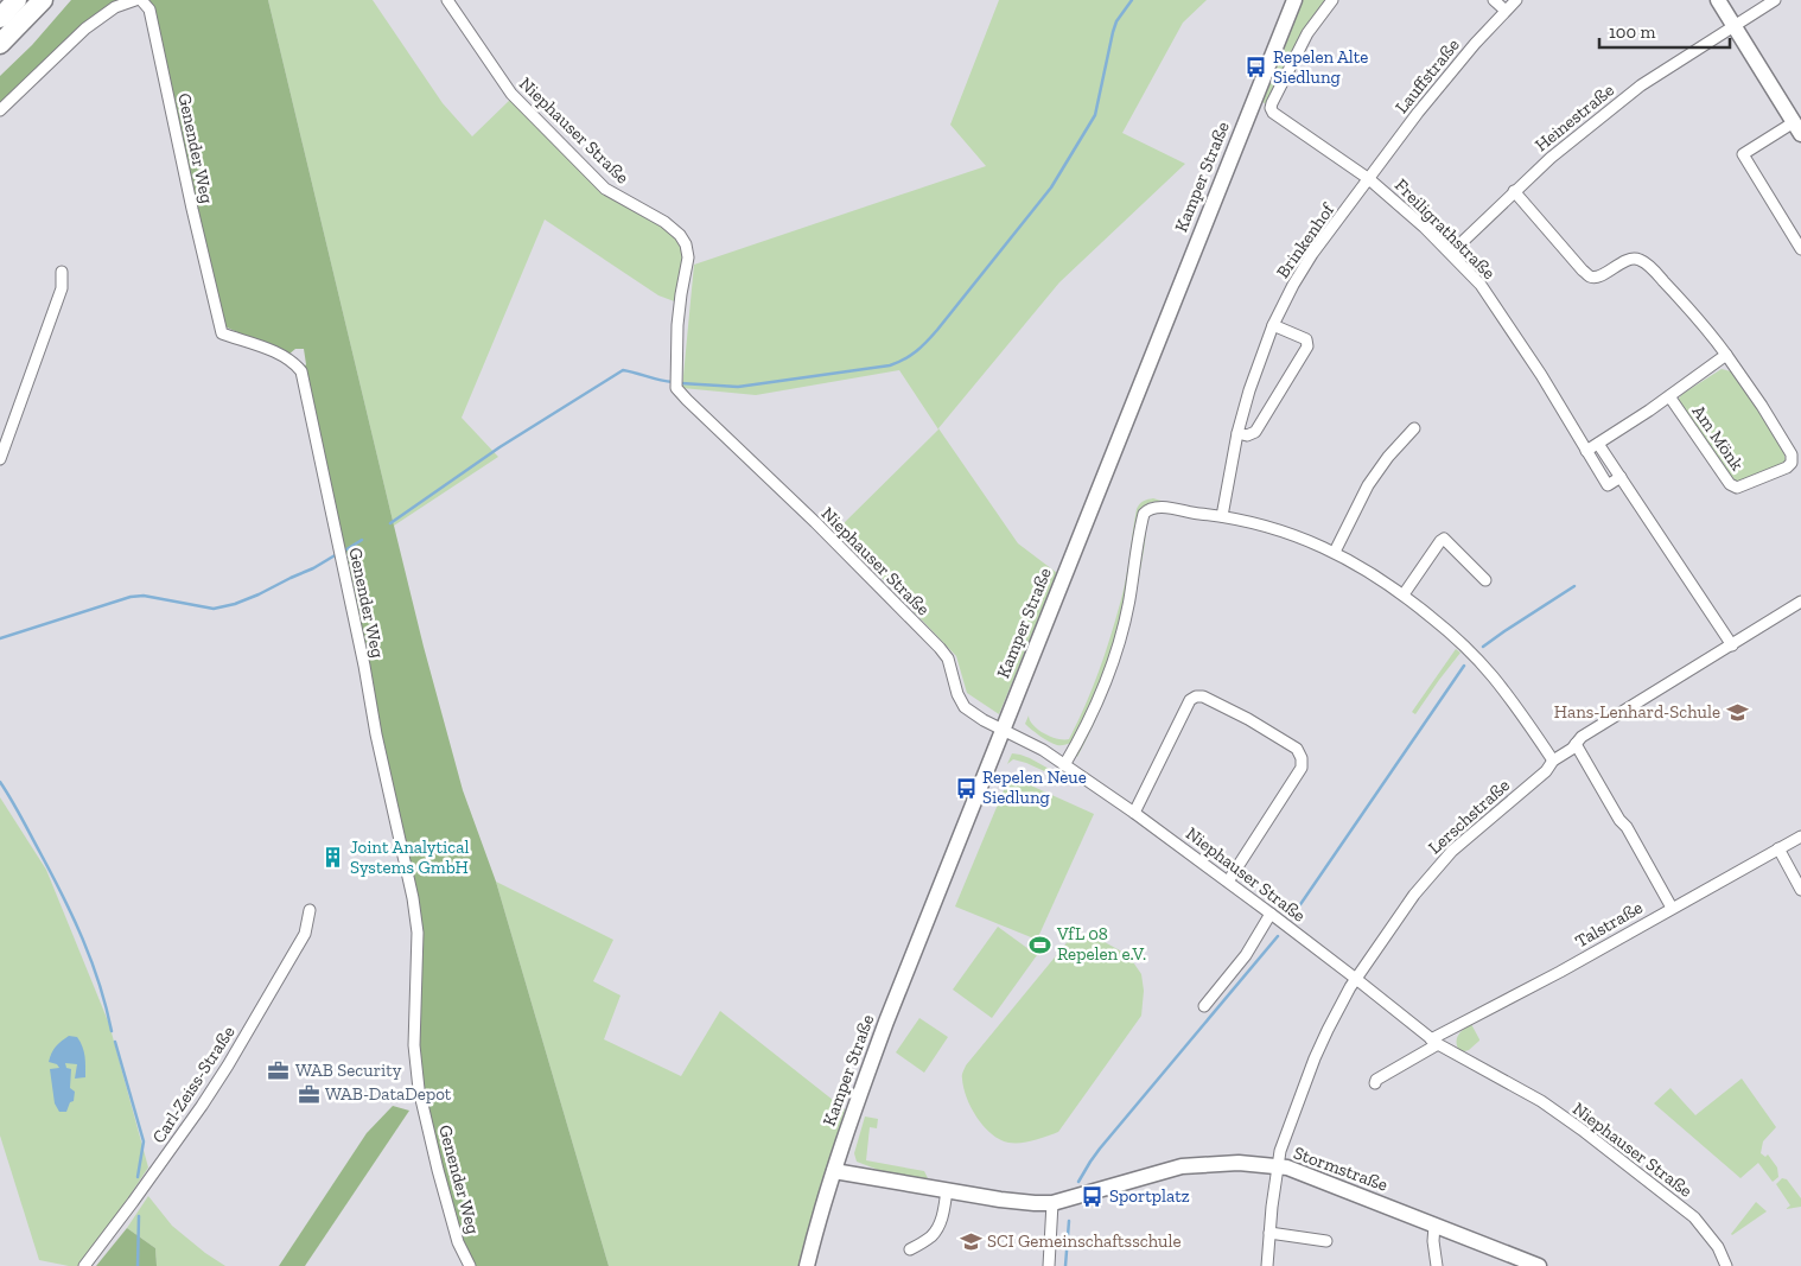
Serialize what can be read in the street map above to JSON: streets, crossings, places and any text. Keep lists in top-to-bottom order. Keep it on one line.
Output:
{"streets":{"main road":["Kamper Straße","Stormstraße"],"street":["Lauffstraße","Heinestraße","Niephauser Straße","Genender Weg","Freiligrathstraße","Brinkenhof","Am Mönk","Lerschstraße","Talstraße","Carl-Zeiss-Straße"]},"crossings":[["Lauffstraße","Freiligrathstraße"],["Lauffstraße","Brinkenhof"],["Heinestraße","Freiligrathstraße"],["Heinestraße","Am Mönk"],["Niephauser Straße","Kamper Straße"],["Niephauser Straße","Lerschstraße"],["Niephauser Straße","Talstraße"],["Kamper Straße","Stormstraße"],["Freiligrathstraße","Brinkenhof"],["Freiligrathstraße","Am Mönk"],["Lerschstraße","Stormstraße"]],"places":{"bus stop":["Repelen Alte Siedlung","Repelen Neue Siedlung","Sportplatz"],"school or university":["Hans-Lenhard-Schule","SCI Gemeinschaftsschule"],"building":["Joint Analytical Systems GmbH"],"sports":["VfL 08 Repelen e.V."],"office":["WAB Security","WAB-DataDepot"]},"scale_bar":"100 m"}
